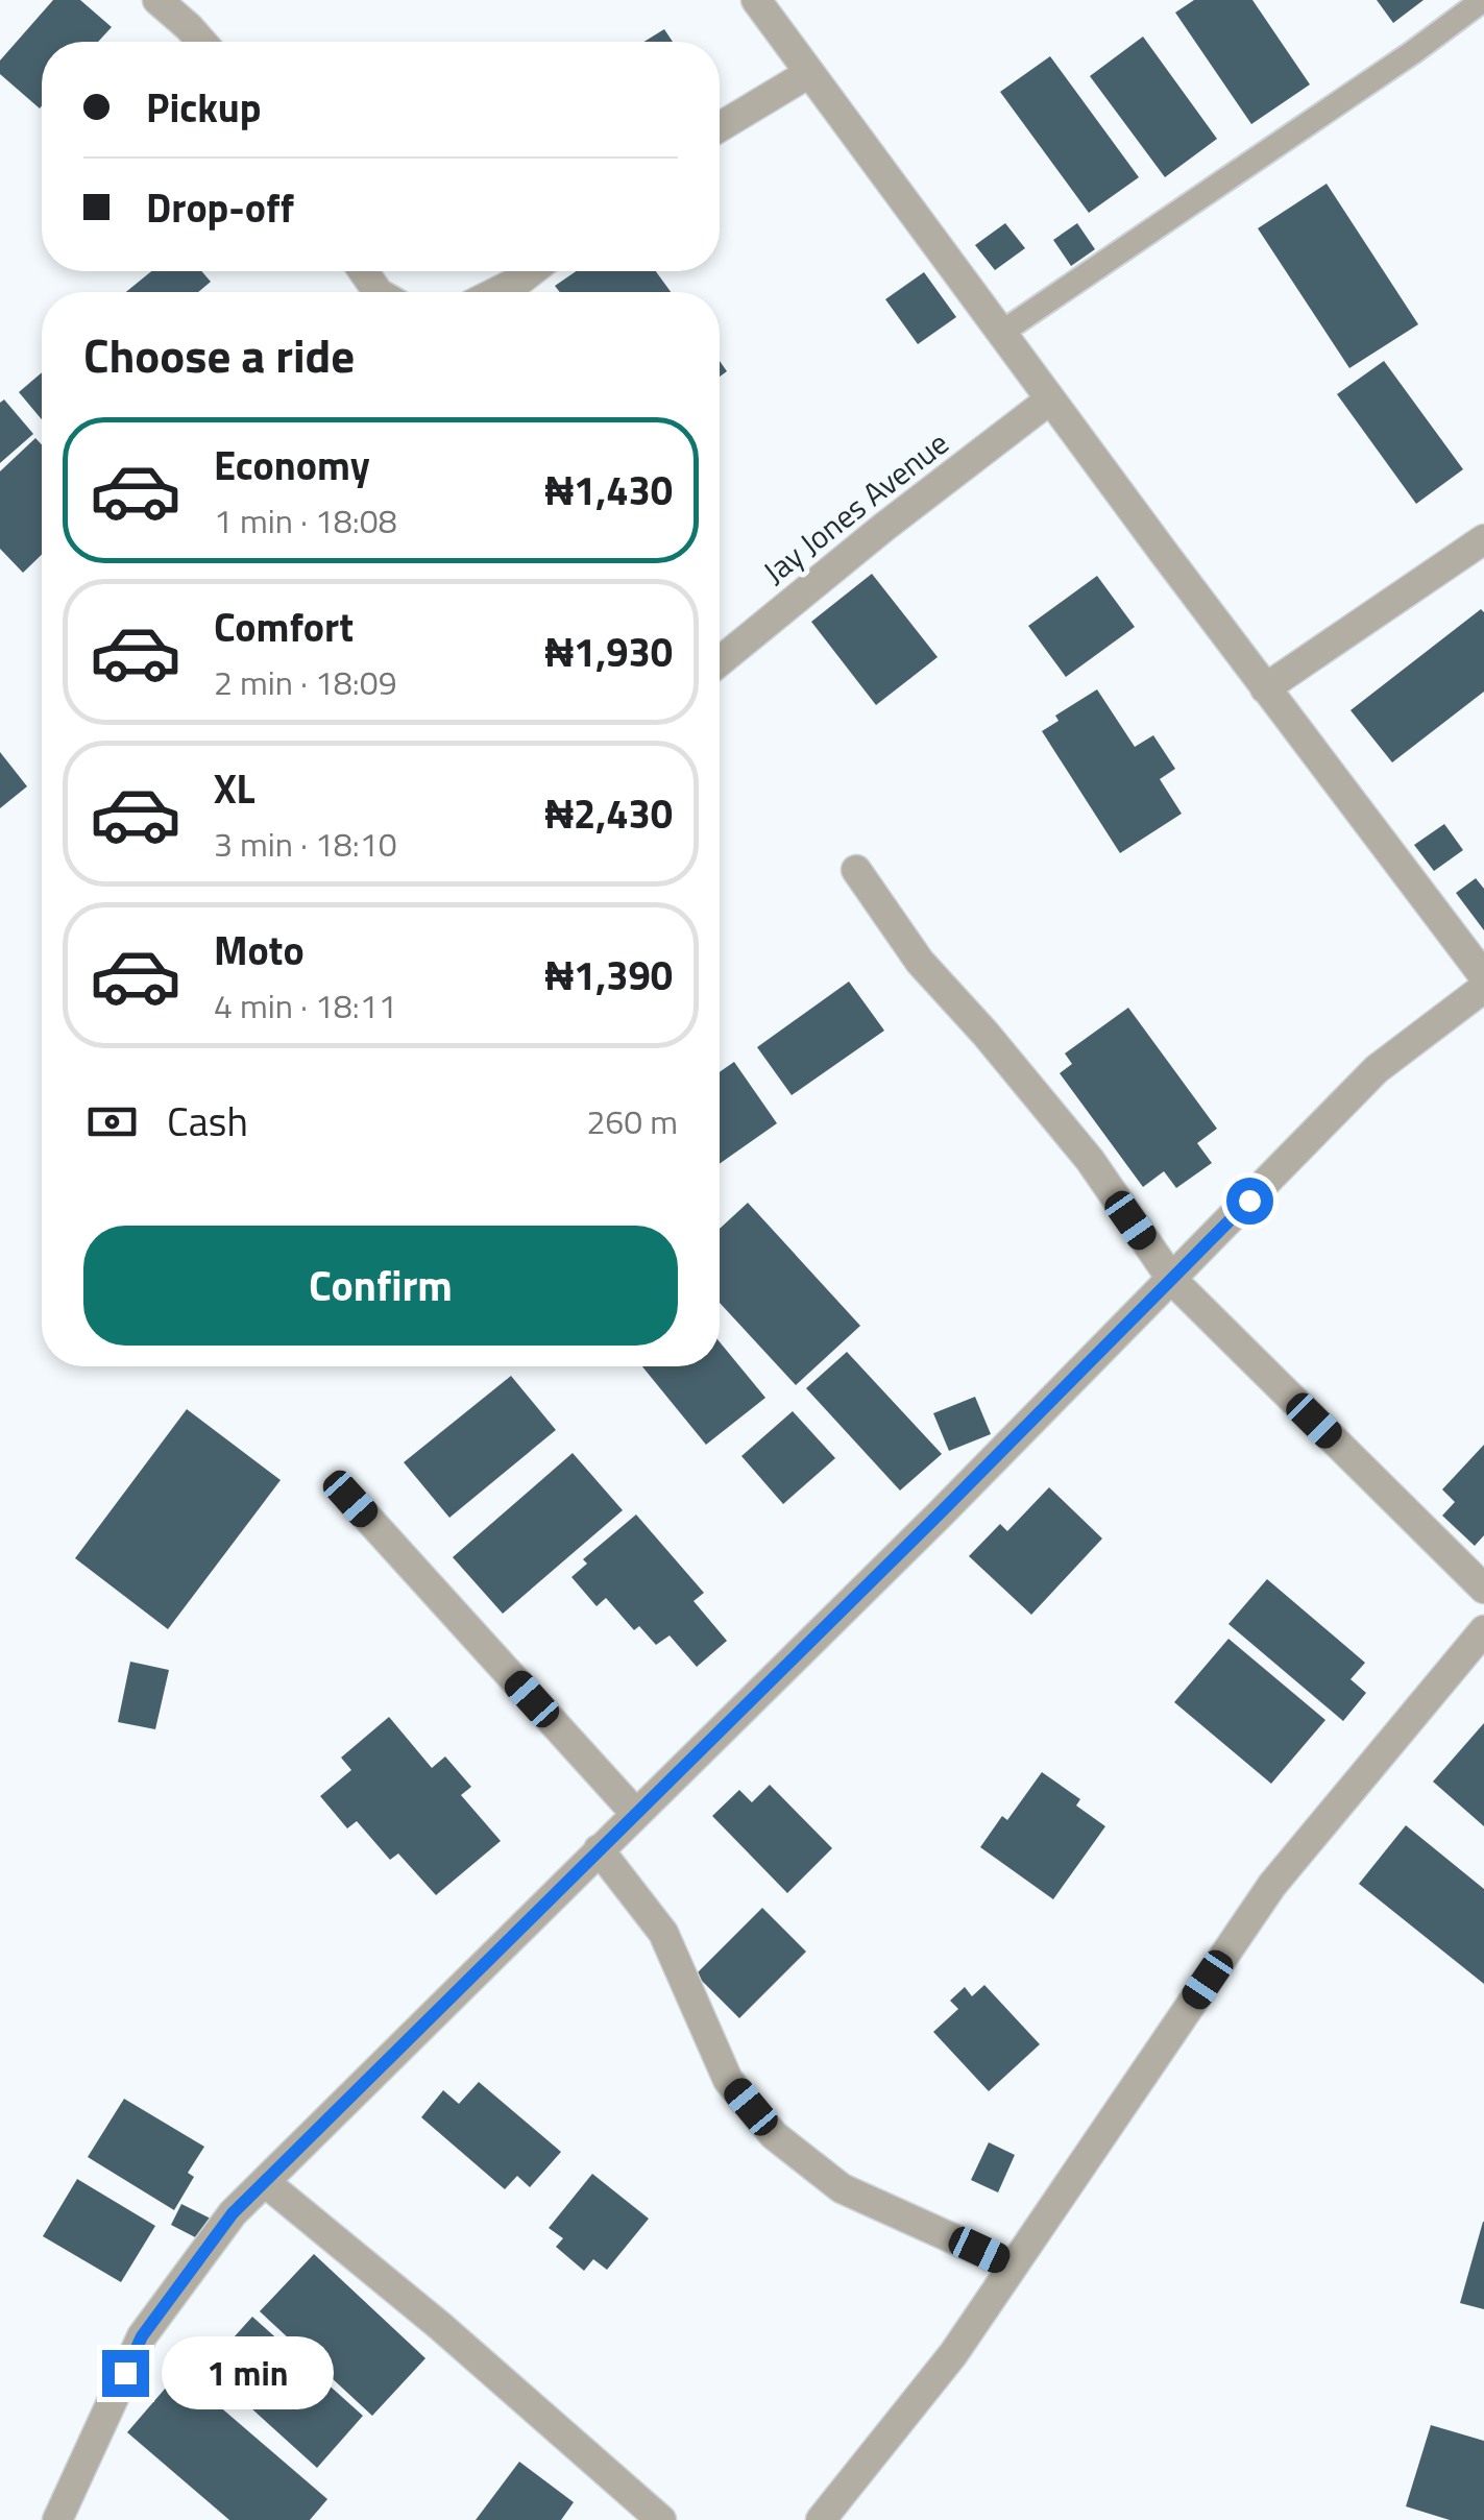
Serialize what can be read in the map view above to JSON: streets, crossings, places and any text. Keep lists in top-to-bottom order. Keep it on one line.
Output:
{"streets":{"street":["Jay Jones Avenue"]},"page":{"banner":["Pickup","Drop-off"],"heading":"Choose a ride","list":[{"name":"Economy","note":"1 min · 18:08","value":"₦1,430"},{"name":"Comfort","note":"2 min · 18:09","value":"₦1,930"},{"name":"XL","note":"3 min · 18:10","value":"₦2,430"},{"name":"Moto","note":"4 min · 18:11","value":"₦1,390"}],"pay":["Cash","260 m"],"buttons":"Confirm","bubble":"1 min"}}
